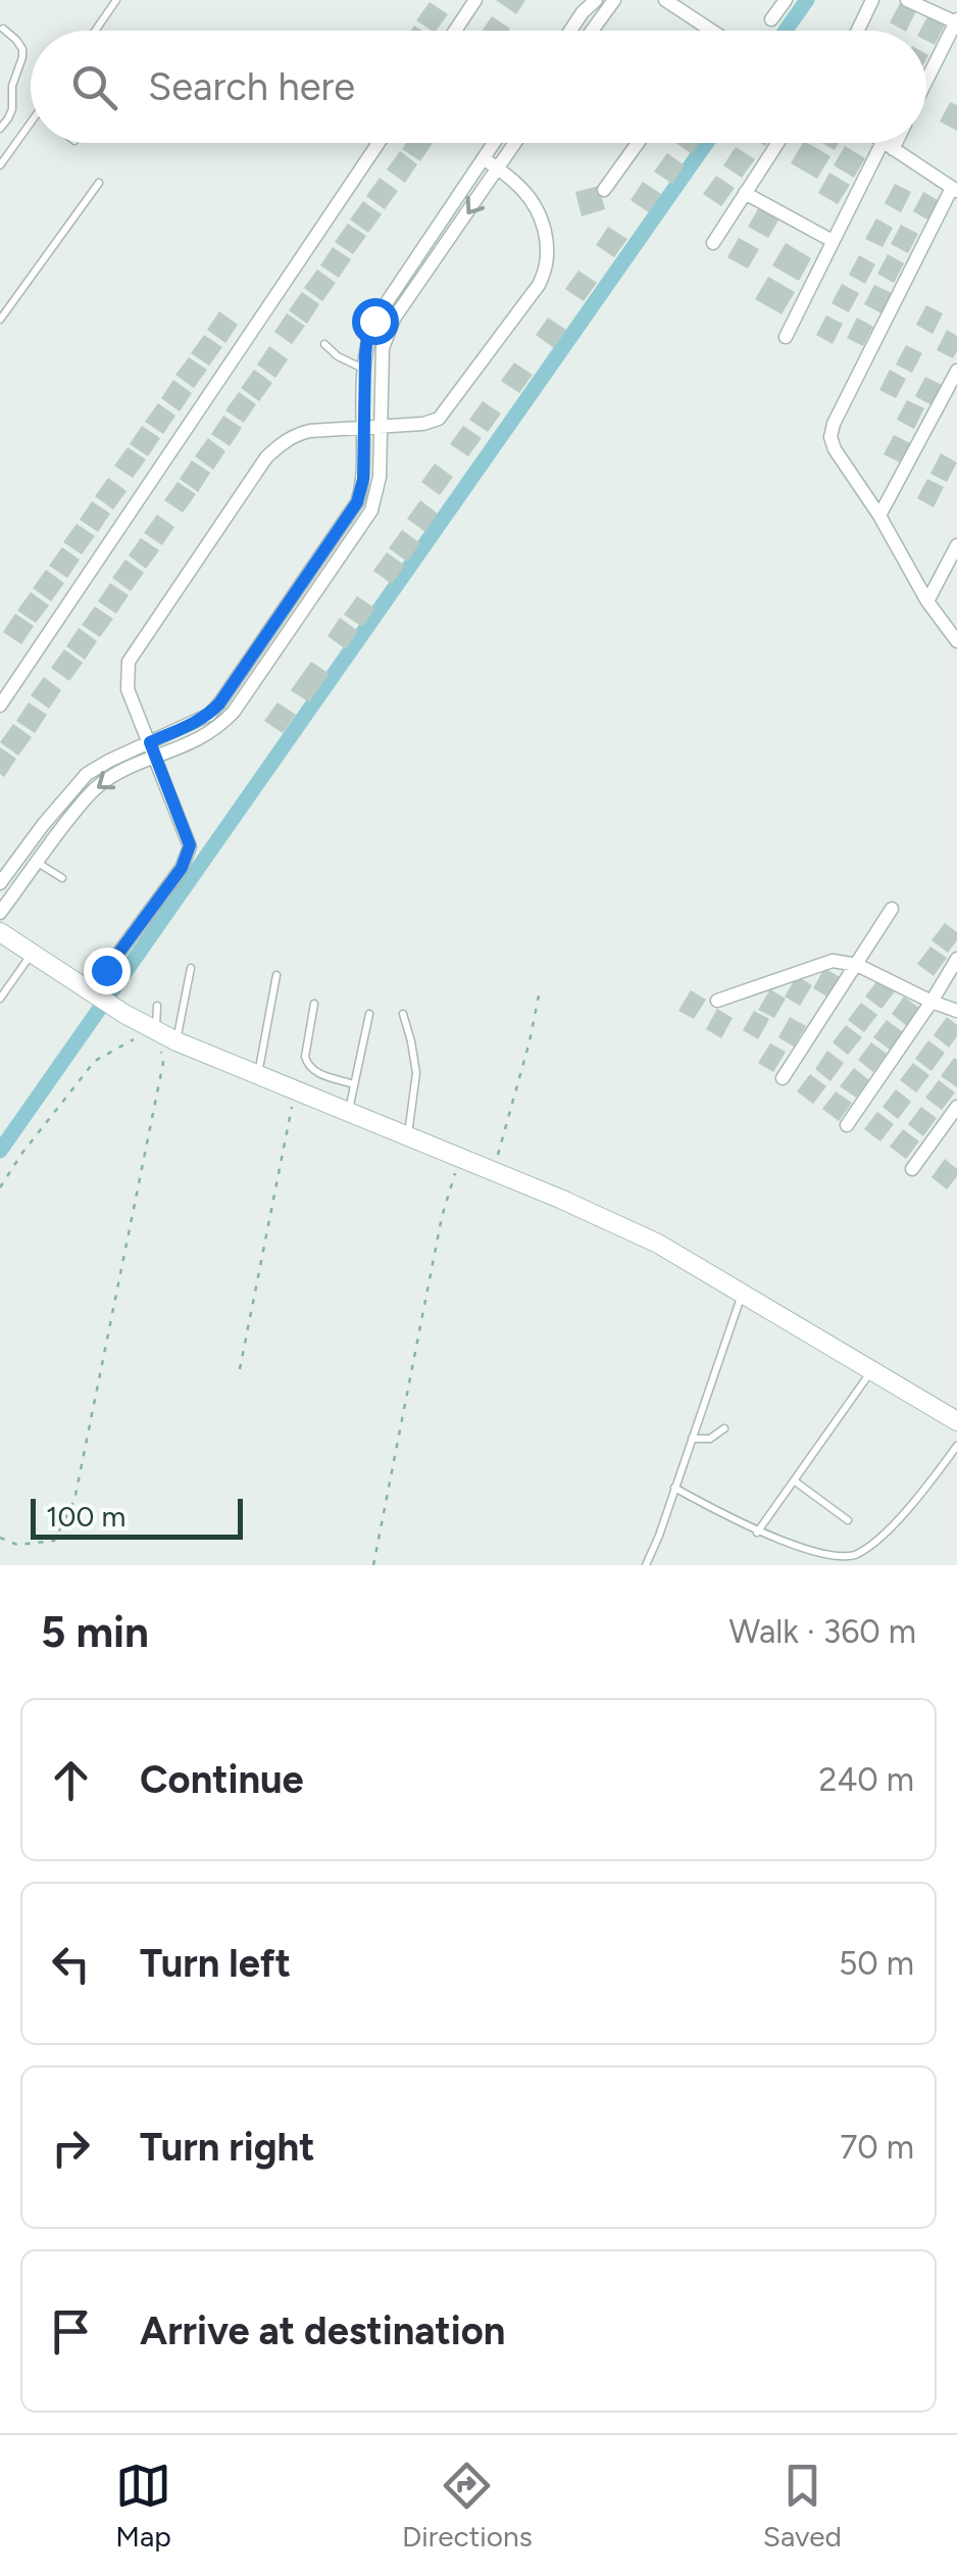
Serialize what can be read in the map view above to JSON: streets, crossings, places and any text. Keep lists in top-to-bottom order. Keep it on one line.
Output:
{"scale_bar":"100 m","page":{"search":"Search here","scale":"100 m","heading":["5 min","Walk · 360 m"],"list":[["Continue","240 m"],["Turn left","50 m"],["Turn right","70 m"],"Arrive at destination"],"nav":["Map","Directions","Saved"]}}
